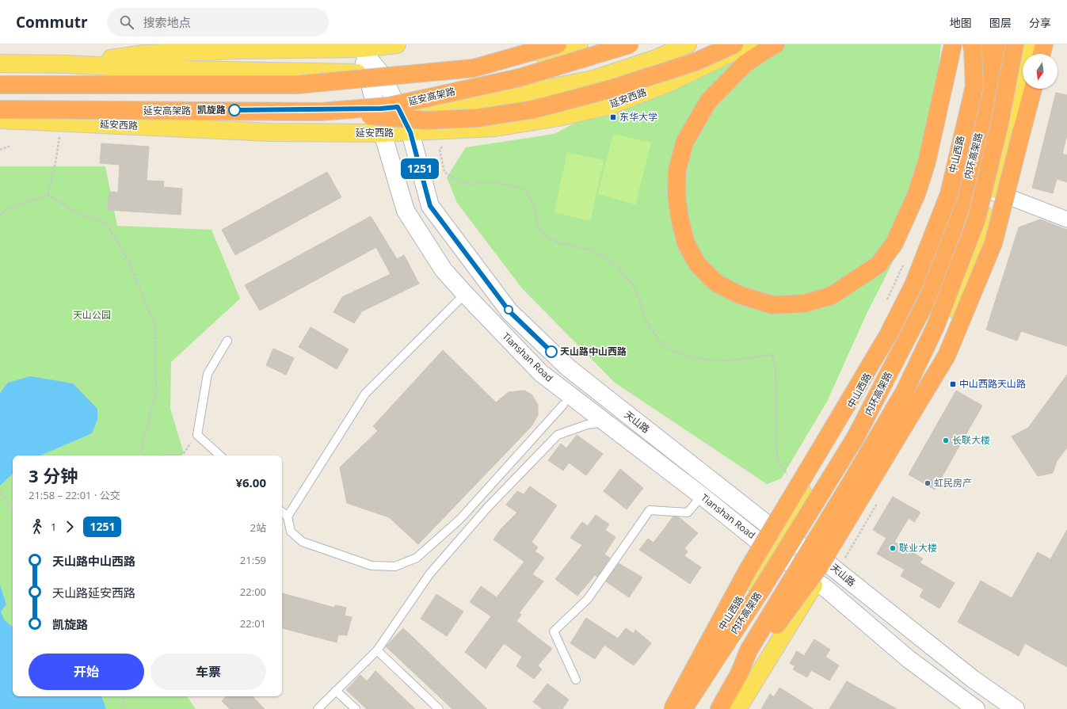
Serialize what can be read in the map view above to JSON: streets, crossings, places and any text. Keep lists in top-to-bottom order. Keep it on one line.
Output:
{"streets":{"highway":["延安高架路","内环高架路"],"main road":["延安西路","中山西路","Tianshan Road","天山路"]},"crossings":[["延安西路","Tianshan Road"],["延安西路","天山路"],["中山西路","Tianshan Road"],["中山西路","天山路"],["Tianshan Road","天山路"]],"parks":["天山公园"],"places":{"other":["凯旋路","天山路中山西路","长联大楼","虹民房产","联业大楼"],"transit":["东华大学","中山西路天山路"]},"lines":["bus line 1251"],"north":"bottom","page":{"header":"Commutr","search":"搜索地点","nav":["地图","图层","分享"],"on_map":"1251","heading":["3 分钟","21:58 – 22:01 · 公交","¥6.00"],"legs":["1","1251","2站"],"list":[{"name":"天山路中山西路","value":"21:59"},{"name":"天山路延安西路","value":"22:00"},{"name":"凯旋路","value":"22:01"}],"buttons":["开始","车票"]}}
